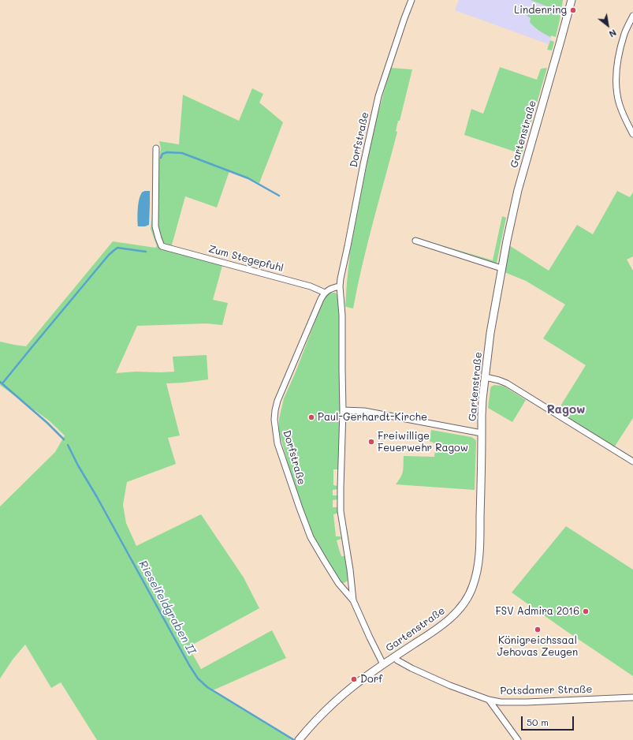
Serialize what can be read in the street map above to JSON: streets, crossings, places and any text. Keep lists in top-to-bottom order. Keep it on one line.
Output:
{"streets":{"street":["Gartenstraße","Dorfstraße","Zum Stegepfuhl","Potsdamer Straße"]},"crossings":[["Gartenstraße","Dorfstraße"],["Gartenstraße","Potsdamer Straße"],["Dorfstraße","Zum Stegepfuhl"]],"districts":["Ragow"],"water":["Rieselfeldgraben II"],"places":["Lindenring","Paul-Gerhardt-Kirche","Freiwillige Feuerwehr Ragow","FSV Admira 2016","Königreichssaal Jehovas Zeugen","Dorf"],"scale_bar":"50 m","north":"bottom right"}
